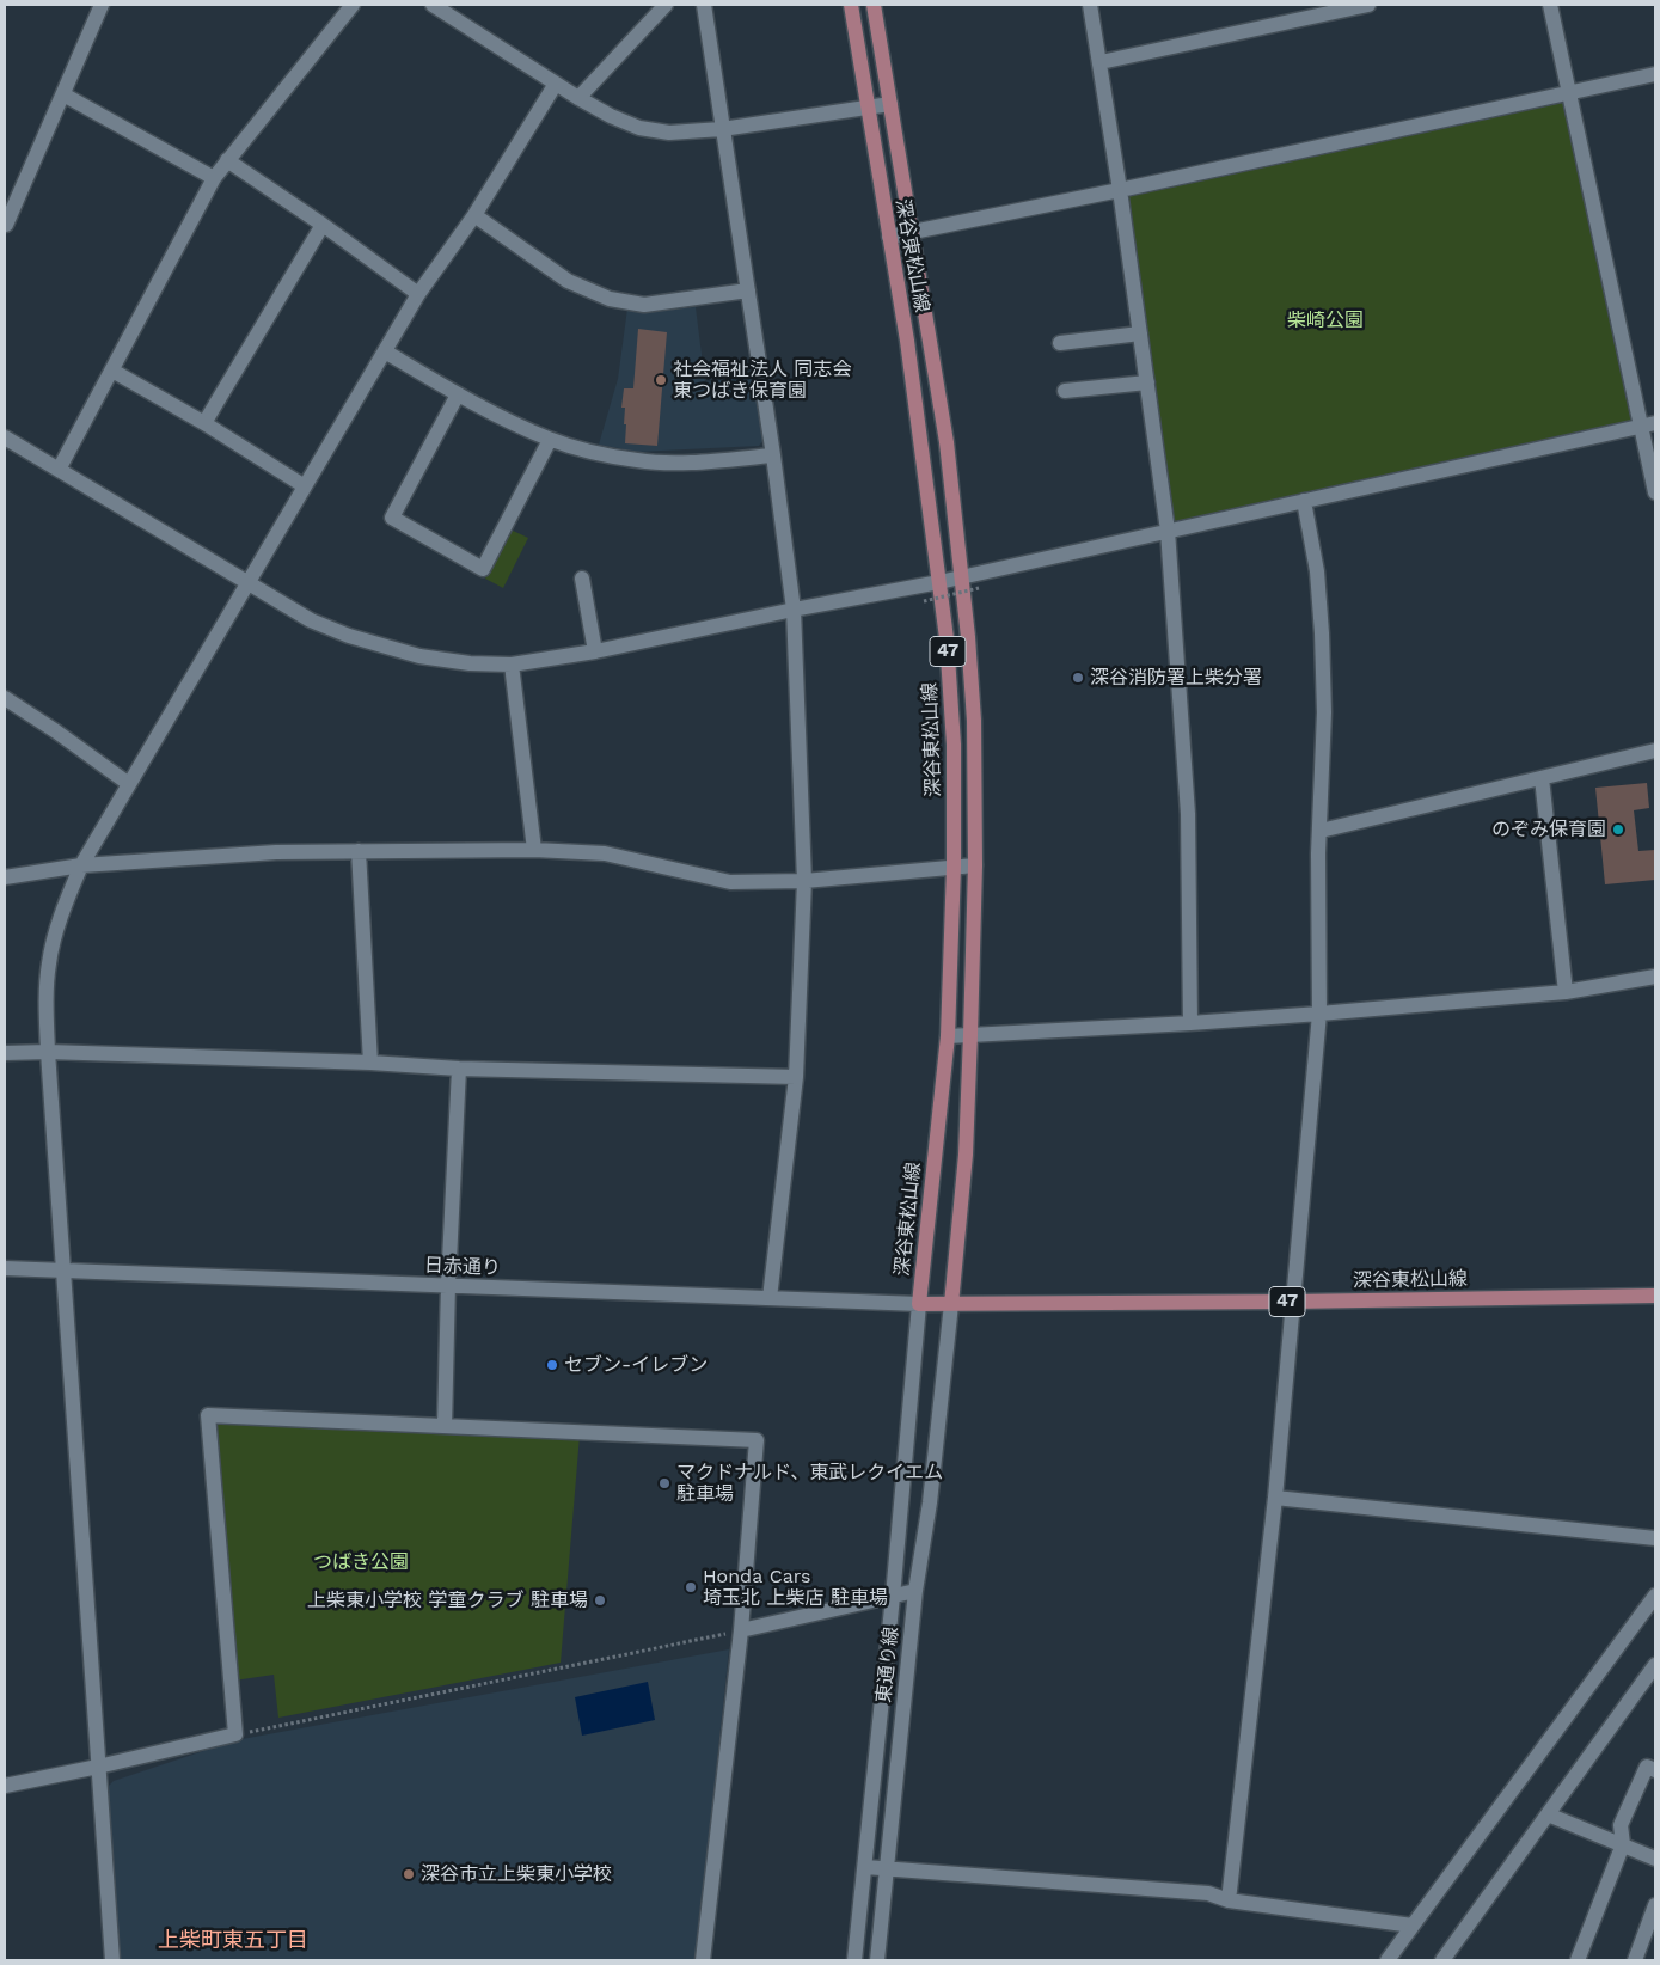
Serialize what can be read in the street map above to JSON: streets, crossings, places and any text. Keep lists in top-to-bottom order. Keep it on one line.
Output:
{"streets":{"main road":["深谷東松山線","47"],"street":["日赤通り","東通り線"]},"crossings":[["深谷東松山線","日赤通り"],["深谷東松山線","東通り線"],["日赤通り","東通り線"]],"districts":["上柴町東五丁目"],"parks":["柴崎公園","つばき公園"],"places":["社会福祉法人 同志会 東つばき保育園","深谷消防署上柴分署","のぞみ保育園","セブン-イレブン","マクドナルド、東武レクイエム 駐車場","Honda Cars 埼玉北 上柴店 駐車場","上柴東小学校 学童クラブ 駐車場","深谷市立上柴東小学校"]}
